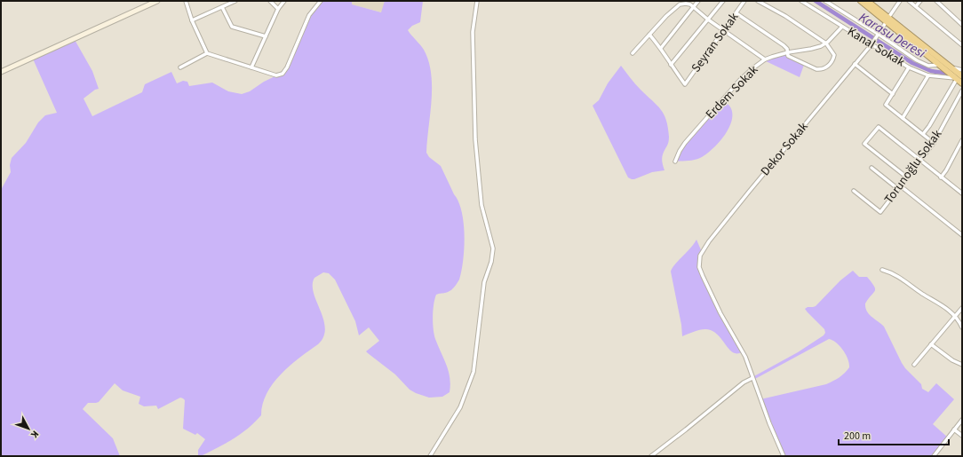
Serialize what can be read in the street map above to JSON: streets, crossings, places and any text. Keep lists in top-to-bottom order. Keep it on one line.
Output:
{"streets":{"street":["Seyran Sokak","Kanal Sokak","Erdem Sokak","Dekor Sokak","Torunoğlu Sokak"]},"crossings":[["Kanal Sokak","Erdem Sokak"],["Kanal Sokak","Dekor Sokak"]],"water":["Karasu Deresi"],"scale_bar":"200 m","north":"bottom right"}
